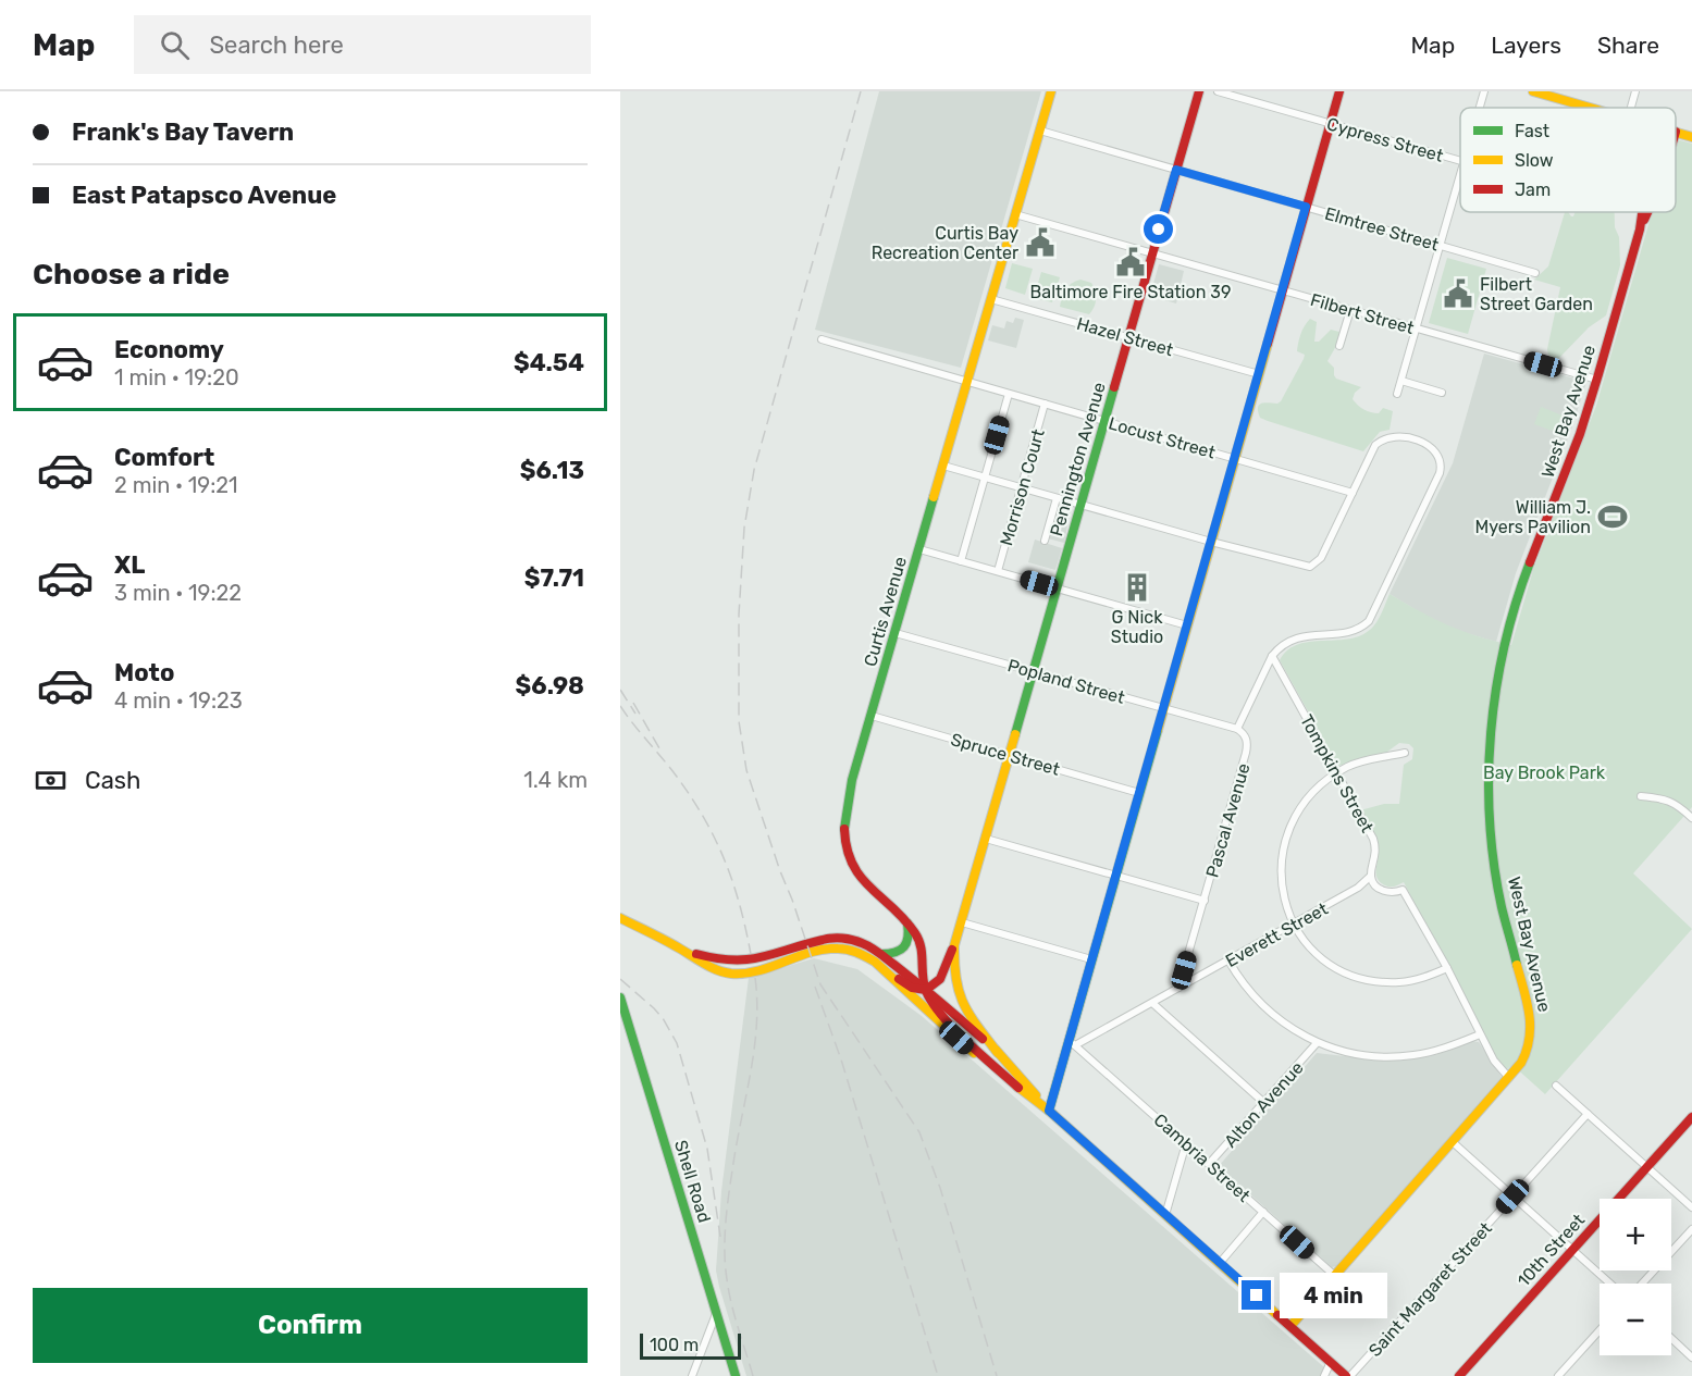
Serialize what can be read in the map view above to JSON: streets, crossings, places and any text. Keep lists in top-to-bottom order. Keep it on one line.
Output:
{"streets":{"main road":["West Bay Avenue","Pennington Avenue","Curtis Avenue","Shell Road","10th Street"],"street":["Cypress Street","Elmtree Street","Filbert Street","Hazel Street","Locust Street","Morrison Court","Popland Street","Spruce Street","Tompkins Street","Pascal Avenue","Everett Street","Alton Avenue","Cambria Street","Saint Margaret Street"]},"crossings":[["Elmtree Street","Pennington Avenue"],["Elmtree Street","Curtis Avenue"],["Filbert Street","West Bay Avenue"],["Filbert Street","Pennington Avenue"],["Filbert Street","Curtis Avenue"],["Hazel Street","Pennington Avenue"],["Hazel Street","Curtis Avenue"],["West Bay Avenue","Cambria Street"],["Locust Street","Pennington Avenue"],["Locust Street","Morrison Court"],["Locust Street","Curtis Avenue"],["Pennington Avenue","Popland Street"],["Pennington Avenue","Spruce Street"],["Curtis Avenue","Popland Street"],["Curtis Avenue","Spruce Street"],["Popland Street","Pascal Avenue"],["Tompkins Street","Everett Street"],["Pascal Avenue","Everett Street"],["Everett Street","Cambria Street"],["Alton Avenue","Cambria Street"]],"parks":["Bay Brook Park"],"places":{"public building":["Curtis Bay Recreation Center","Baltimore Fire Station 39","Filbert Street Garden"],"sports":["William J. Myers Pavilion"],"building":["G Nick Studio"]},"legend":["Fast","Slow","Jam"],"scale_bar":"100 m","page":{"header":"Map","search":"Search here","nav":["Map","Layers","Share"],"banner":["Frank's Bay Tavern","East Patapsco Avenue"],"heading":"Choose a ride","list":[{"name":"Economy","note":"1 min · 19:20","value":"$4.54"},{"name":"Comfort","note":"2 min · 19:21","value":"$6.13"},{"name":"XL","note":"3 min · 19:22","value":"$7.71"},{"name":"Moto","note":"4 min · 19:23","value":"$6.98"}],"pay":["Cash","1.4 km"],"map_buttons":["+","−"],"bubble":"4 min","buttons":"Confirm","scale":"100 m"}}
